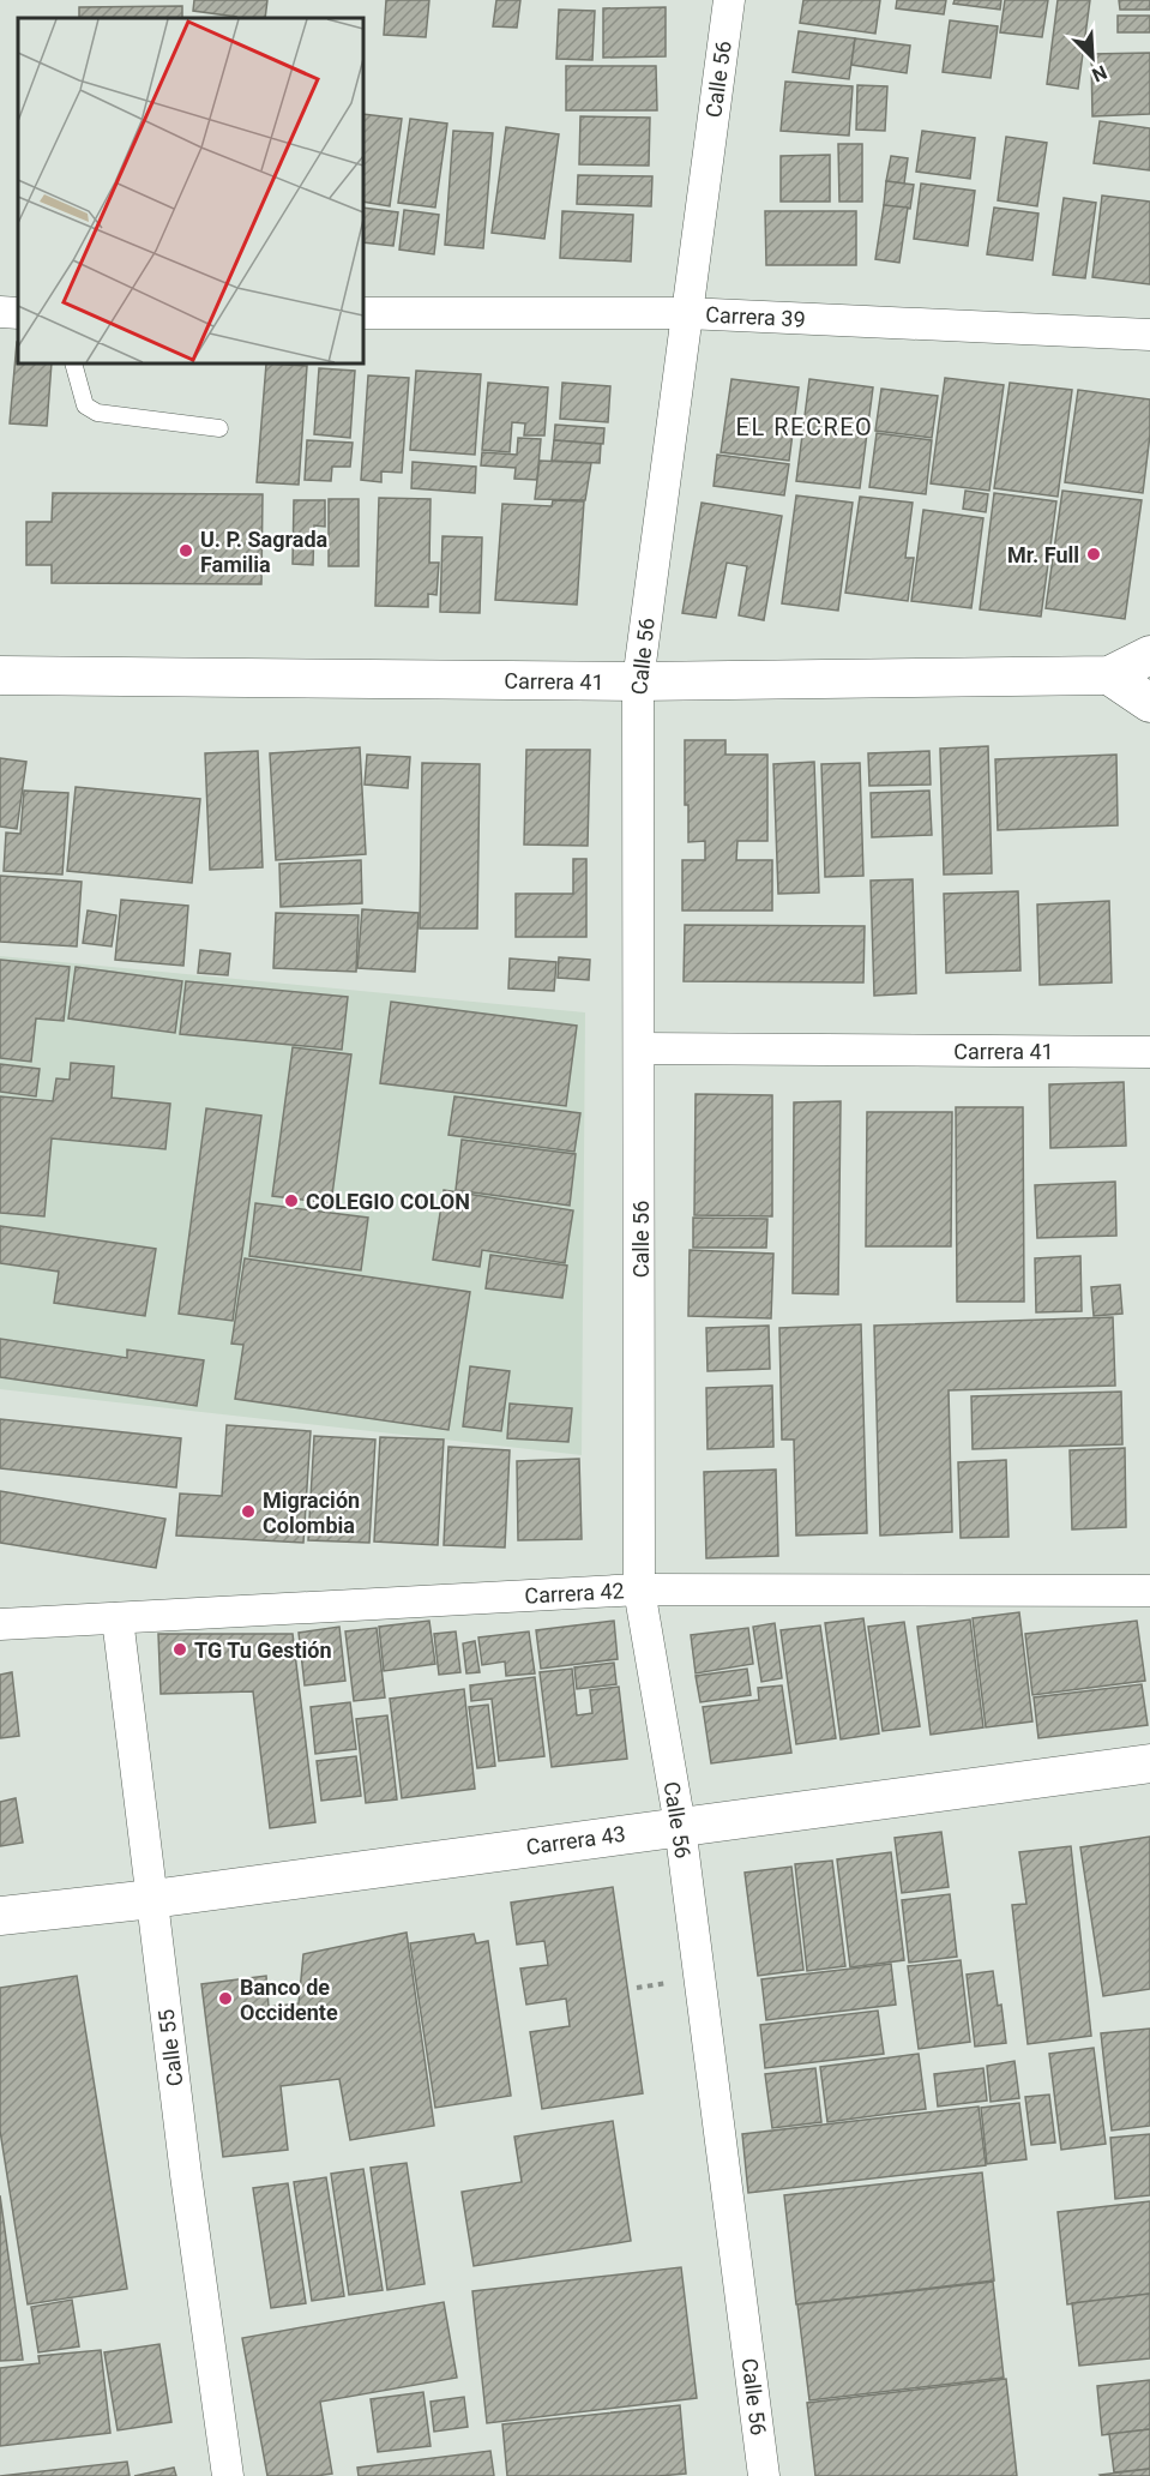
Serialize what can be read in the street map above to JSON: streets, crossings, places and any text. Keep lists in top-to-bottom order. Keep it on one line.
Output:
{"streets":{"street":["Calle 56","Carrera 39","Carrera 41","Carrera 42","Carrera 43","Calle 55"]},"crossings":[["Calle 56","Carrera 39"],["Calle 56","Carrera 41"],["Calle 56","Carrera 42"],["Calle 56","Carrera 43"],["Carrera 42","Calle 55"],["Carrera 43","Calle 55"]],"districts":["EL RECREO"],"places":["U. P. Sagrada Familia","Mr. Full","COLEGIO COLON","Migración Colombia","TG Tu Gestión","Banco de Occidente"],"north":"bottom right"}
